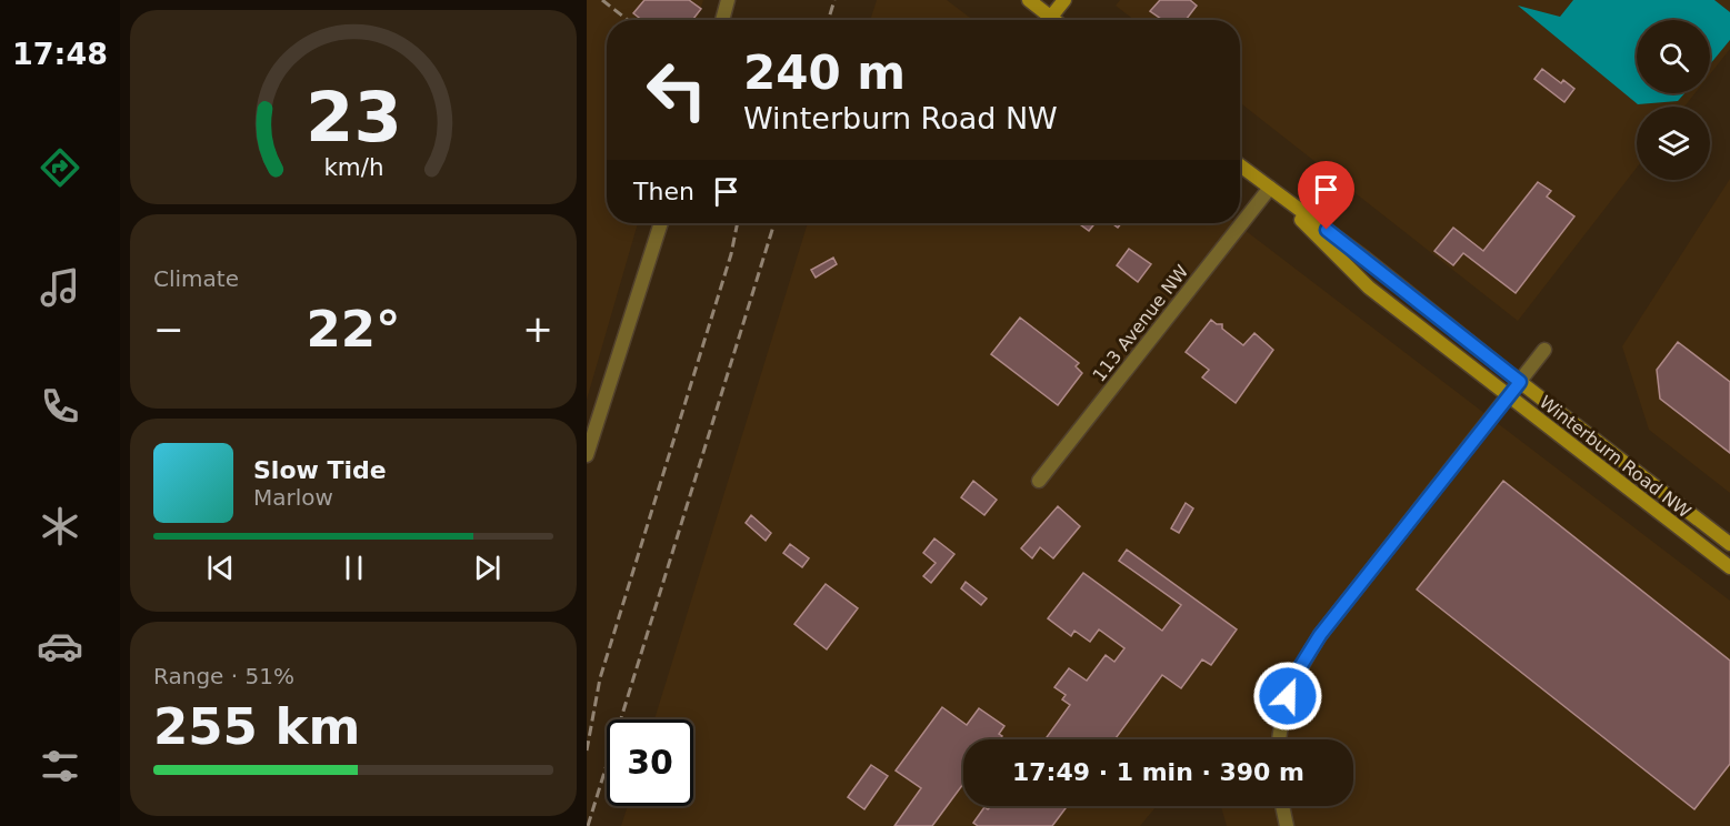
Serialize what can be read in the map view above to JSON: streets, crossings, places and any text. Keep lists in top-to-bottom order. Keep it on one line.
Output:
{"streets":{"main road":["Winterburn Road NW"],"street":["113 Avenue NW"]},"crossings":[["113 Avenue NW","Winterburn Road NW"]],"page":{"tabs":"17:48","turn":["240 m","Winterburn Road NW"],"then":"Then","tile":["Climate",["Range · 51%","255 km"]],"heat":["−","22°","+"],"song":["Slow Tide","Marlow"],"limit":"30","trip":"17:49 · 1 min · 390 m","gauge":["23","km/h"]}}
